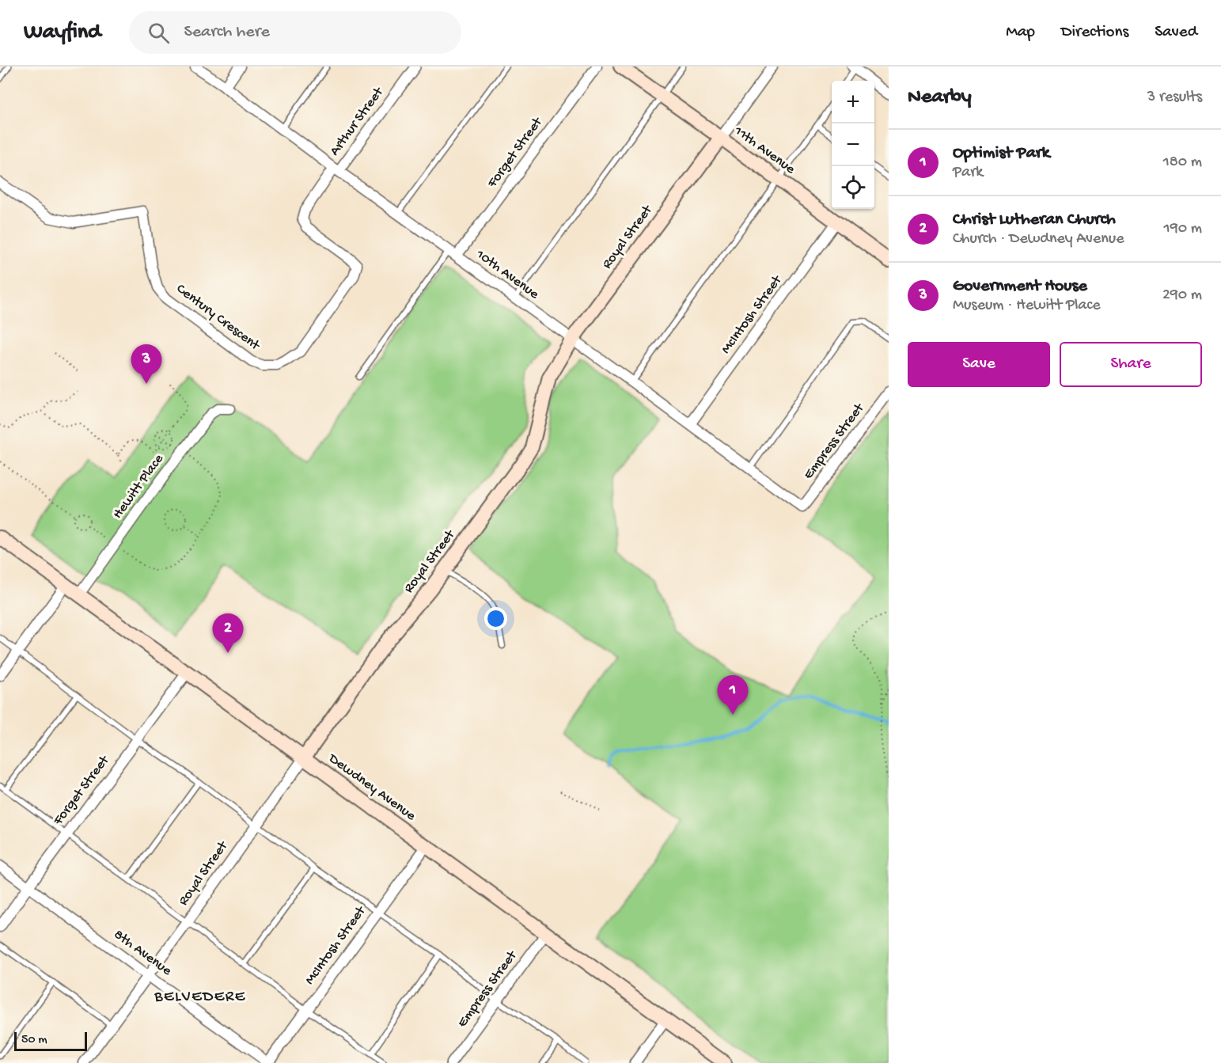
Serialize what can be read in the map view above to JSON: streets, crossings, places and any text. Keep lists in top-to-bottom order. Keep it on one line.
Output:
{"streets":{"street":["Arthur Street","11th Avenue","Forget Street","Royal Street","10th Avenue","McIntosh Street","Century Crescent","Empress Street","Hewitt Place","Dewdney Avenue","8th Avenue"]},"crossings":[["Arthur Street","10th Avenue"],["Arthur Street","Century Crescent"],["11th Avenue","Royal Street"],["11th Avenue","McIntosh Street"],["Forget Street","10th Avenue"],["Forget Street","Dewdney Avenue"],["Forget Street","8th Avenue"],["Royal Street","10th Avenue"],["Royal Street","Dewdney Avenue"],["Royal Street","8th Avenue"],["10th Avenue","McIntosh Street"],["10th Avenue","Century Crescent"],["10th Avenue","Empress Street"],["McIntosh Street","Dewdney Avenue"],["McIntosh Street","8th Avenue"],["Empress Street","Dewdney Avenue"],["Hewitt Place","Dewdney Avenue"]],"districts":["BELVEDERE"],"scale_bar":"50 m","page":{"header":"Wayfind","search":"Search here","nav":["Map","Directions","Saved"],"heading":["Nearby","3 results"],"map_buttons":["+","−"],"list":[{"mark":"1","name":"Optimist Park","note":"Park","value":"180 m"},{"mark":"2","name":"Christ Lutheran Church","note":"Church · Dewdney Avenue","value":"190 m"},{"mark":"3","name":"Government House","note":"Museum · Hewitt Place","value":"290 m"}],"buttons":["Save","Share"],"pins":["3","2","1"],"scale":"50 m"}}
